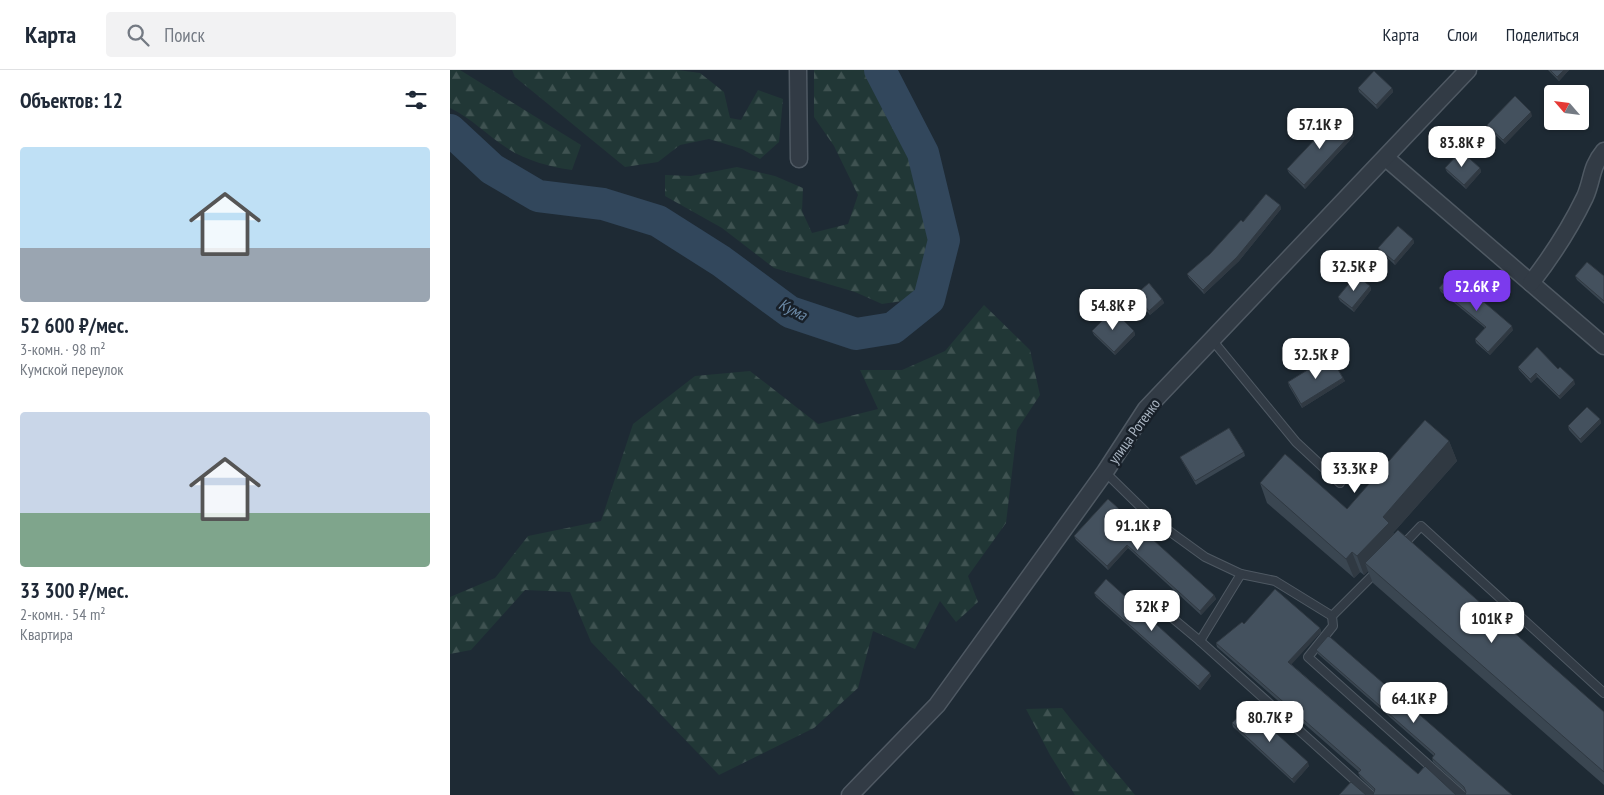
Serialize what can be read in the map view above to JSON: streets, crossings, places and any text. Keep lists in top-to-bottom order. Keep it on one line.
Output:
{"streets":{"street":["улица Ротенко"]},"water":["Кума"],"north":"top left","page":{"header":"Карта","search":"Поиск","nav":["Карта","Слои","Поделиться"],"heading":"Объектов: 12","price":["57.1K ₽","83.8K ₽","32.5K ₽","52.6K ₽","54.8K ₽","32.5K ₽","33.3K ₽","91.1K ₽","32K ₽","101K ₽","64.1K ₽","80.7K ₽"],"list":[{"name":"52 600 ₽/мес.","note":"3-комн. · 98 m² · Кумской переулок"},{"name":"33 300 ₽/мес.","note":"2-комн. · 54 m² · Квартира"}]}}
